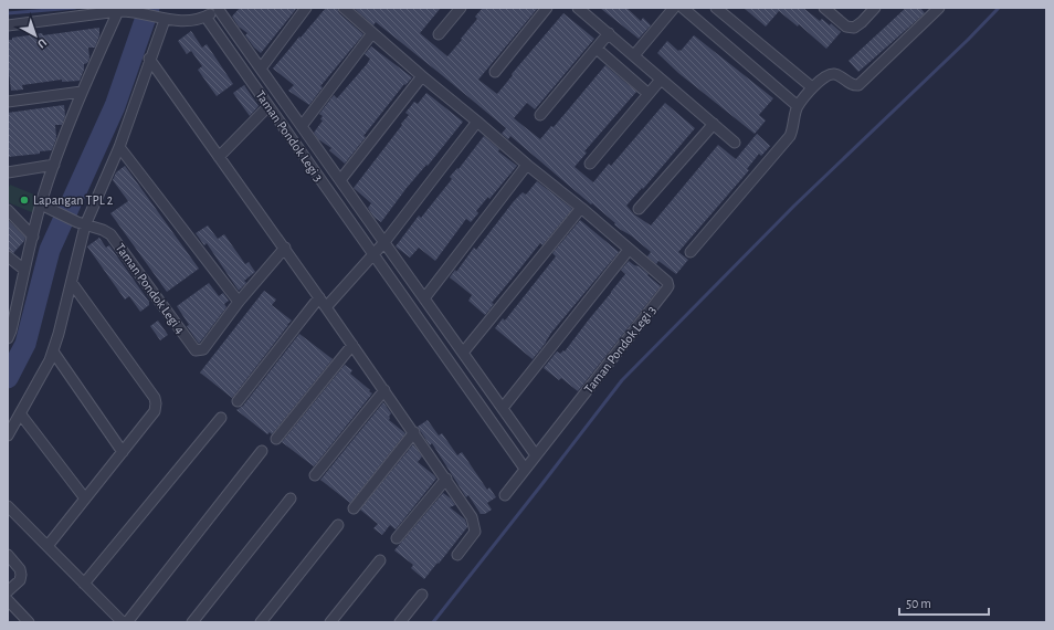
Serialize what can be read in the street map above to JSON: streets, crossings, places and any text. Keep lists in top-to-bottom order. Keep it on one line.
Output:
{"streets":{"street":["Taman Pondok Legi 3","Taman Pondok Legi 4"]},"places":["Lapangan TPL 2"],"scale_bar":"50 m","north":"bottom right"}
